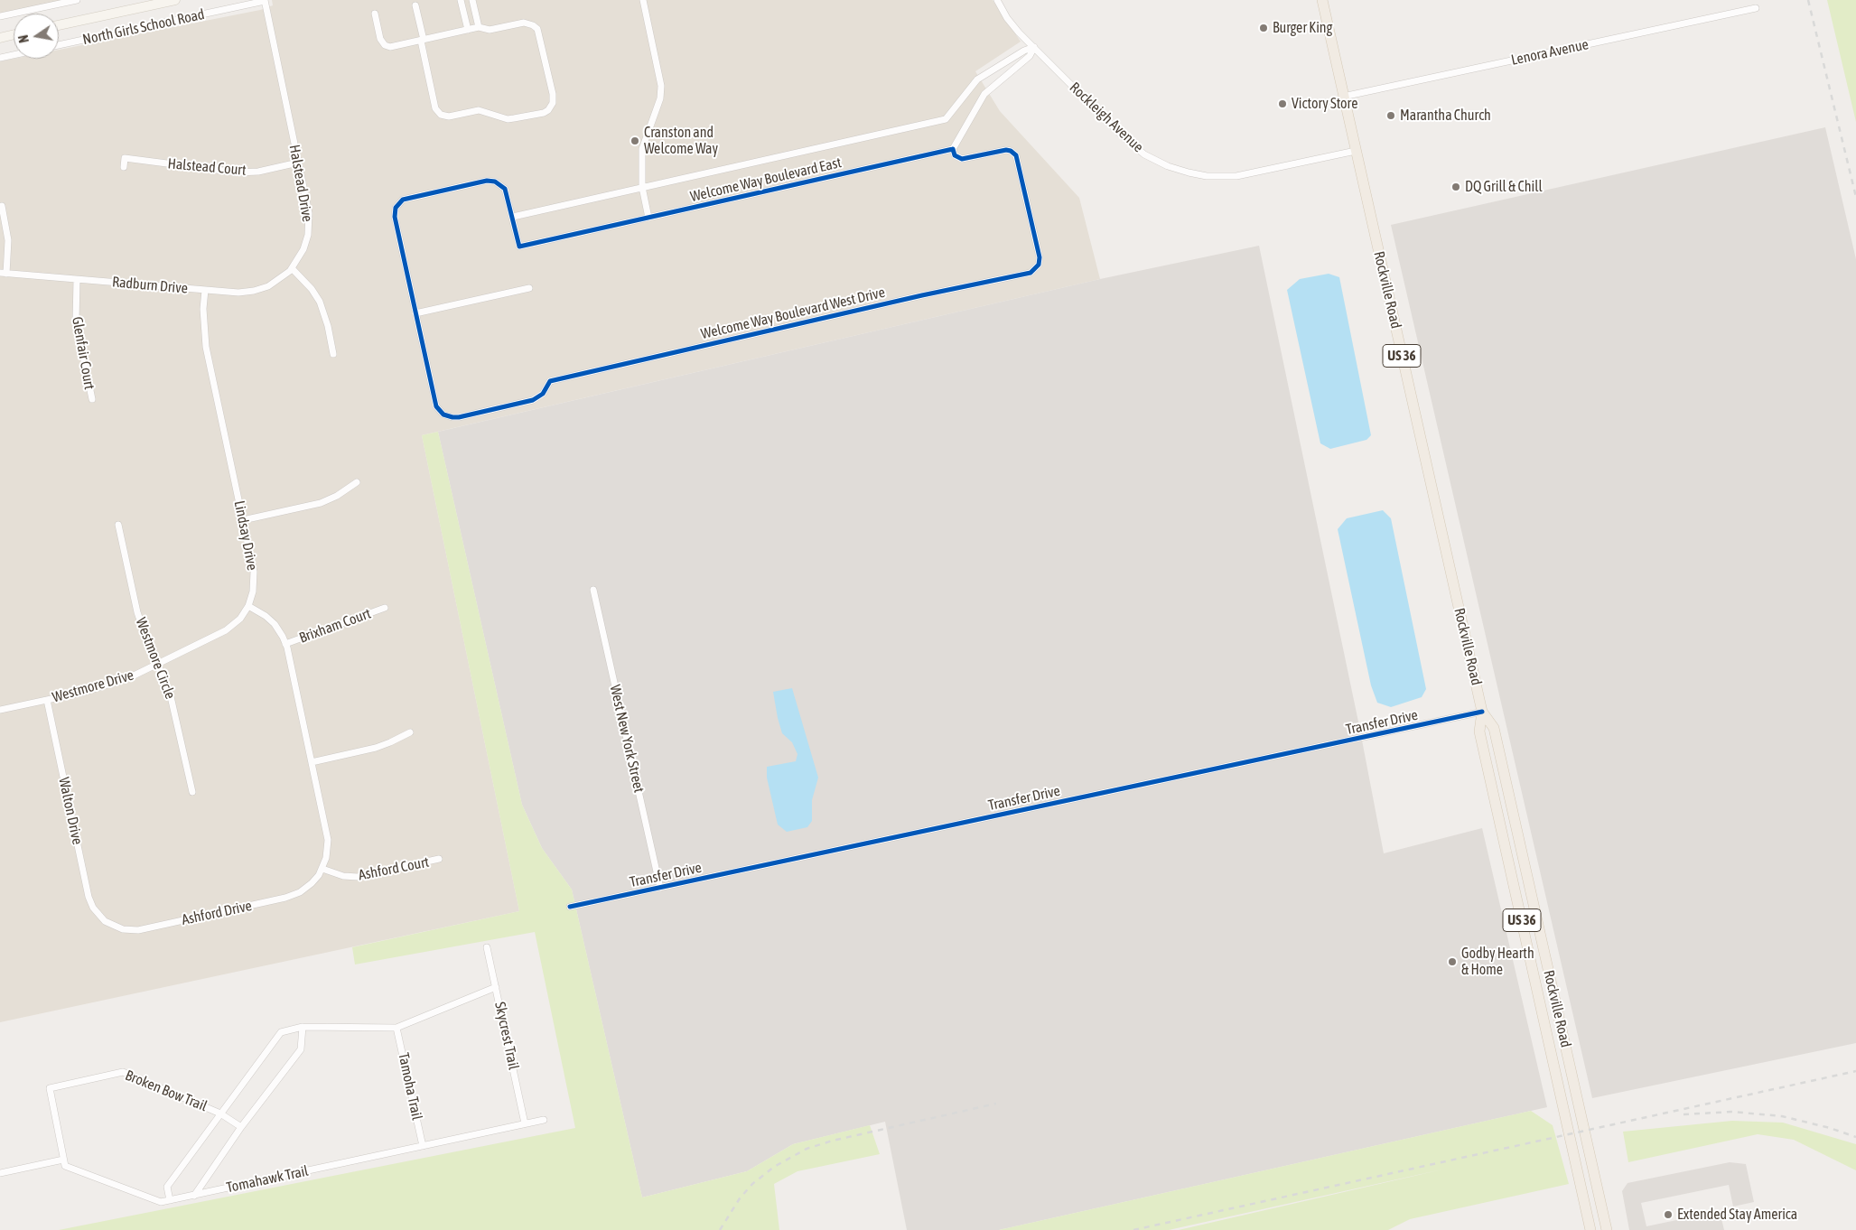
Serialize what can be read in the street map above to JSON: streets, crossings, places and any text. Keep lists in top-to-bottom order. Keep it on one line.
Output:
{"streets":{"main road":["North Girls School Road","Rockville Road","US 36"],"street":["Lenora Avenue","Rockleigh Avenue","Halstead Court","Welcome Way Boulevard East","Halstead Drive","Radburn Drive","Welcome Way Boulevard West Drive","Glenfair Court","Lindsay Drive","Brixham Court","Westmore Circle","Westmore Drive","Transfer Drive","West New York Street","Walton Drive","Ashford Court","Ashford Drive","Skycrest Trail","Tamoha Trail","Broken Bow Trail","Tomahawk Trail"]},"crossings":[["North Girls School Road","Halstead Drive"],["Lenora Avenue","Rockville Road"],["Rockleigh Avenue","Rockville Road"],["Halstead Court","Halstead Drive"],["Welcome Way Boulevard East","Welcome Way Boulevard West Drive"],["Halstead Drive","Radburn Drive"],["Radburn Drive","Glenfair Court"],["Radburn Drive","Lindsay Drive"],["Rockville Road","Transfer Drive"],["Lindsay Drive","Westmore Drive"],["Westmore Circle","Westmore Drive"],["Westmore Drive","Walton Drive"],["Transfer Drive","West New York Street"],["Walton Drive","Ashford Drive"],["Ashford Court","Ashford Drive"],["Skycrest Trail","Broken Bow Trail"],["Skycrest Trail","Tomahawk Trail"],["Tamoha Trail","Broken Bow Trail"],["Tamoha Trail","Tomahawk Trail"],["Broken Bow Trail","Tomahawk Trail"]],"places":["Burger King","Victory Store","Marantha Church","Cranston and Welcome Way","DQ Grill & Chill","Godby Hearth & Home","Extended Stay America"],"north":"left"}
